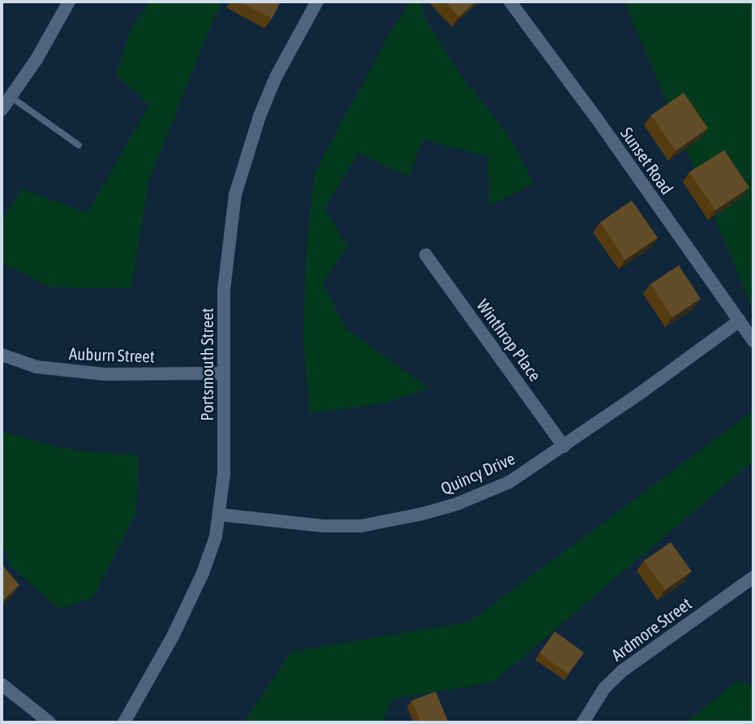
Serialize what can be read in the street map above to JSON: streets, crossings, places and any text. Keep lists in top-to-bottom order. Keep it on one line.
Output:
{"streets":{"street":["Sunset Road","Winthrop Place","Auburn Street","Portsmouth Street","Quincy Drive","Ardmore Street"]},"crossings":[["Sunset Road","Quincy Drive"],["Winthrop Place","Quincy Drive"],["Auburn Street","Portsmouth Street"],["Portsmouth Street","Quincy Drive"]]}
